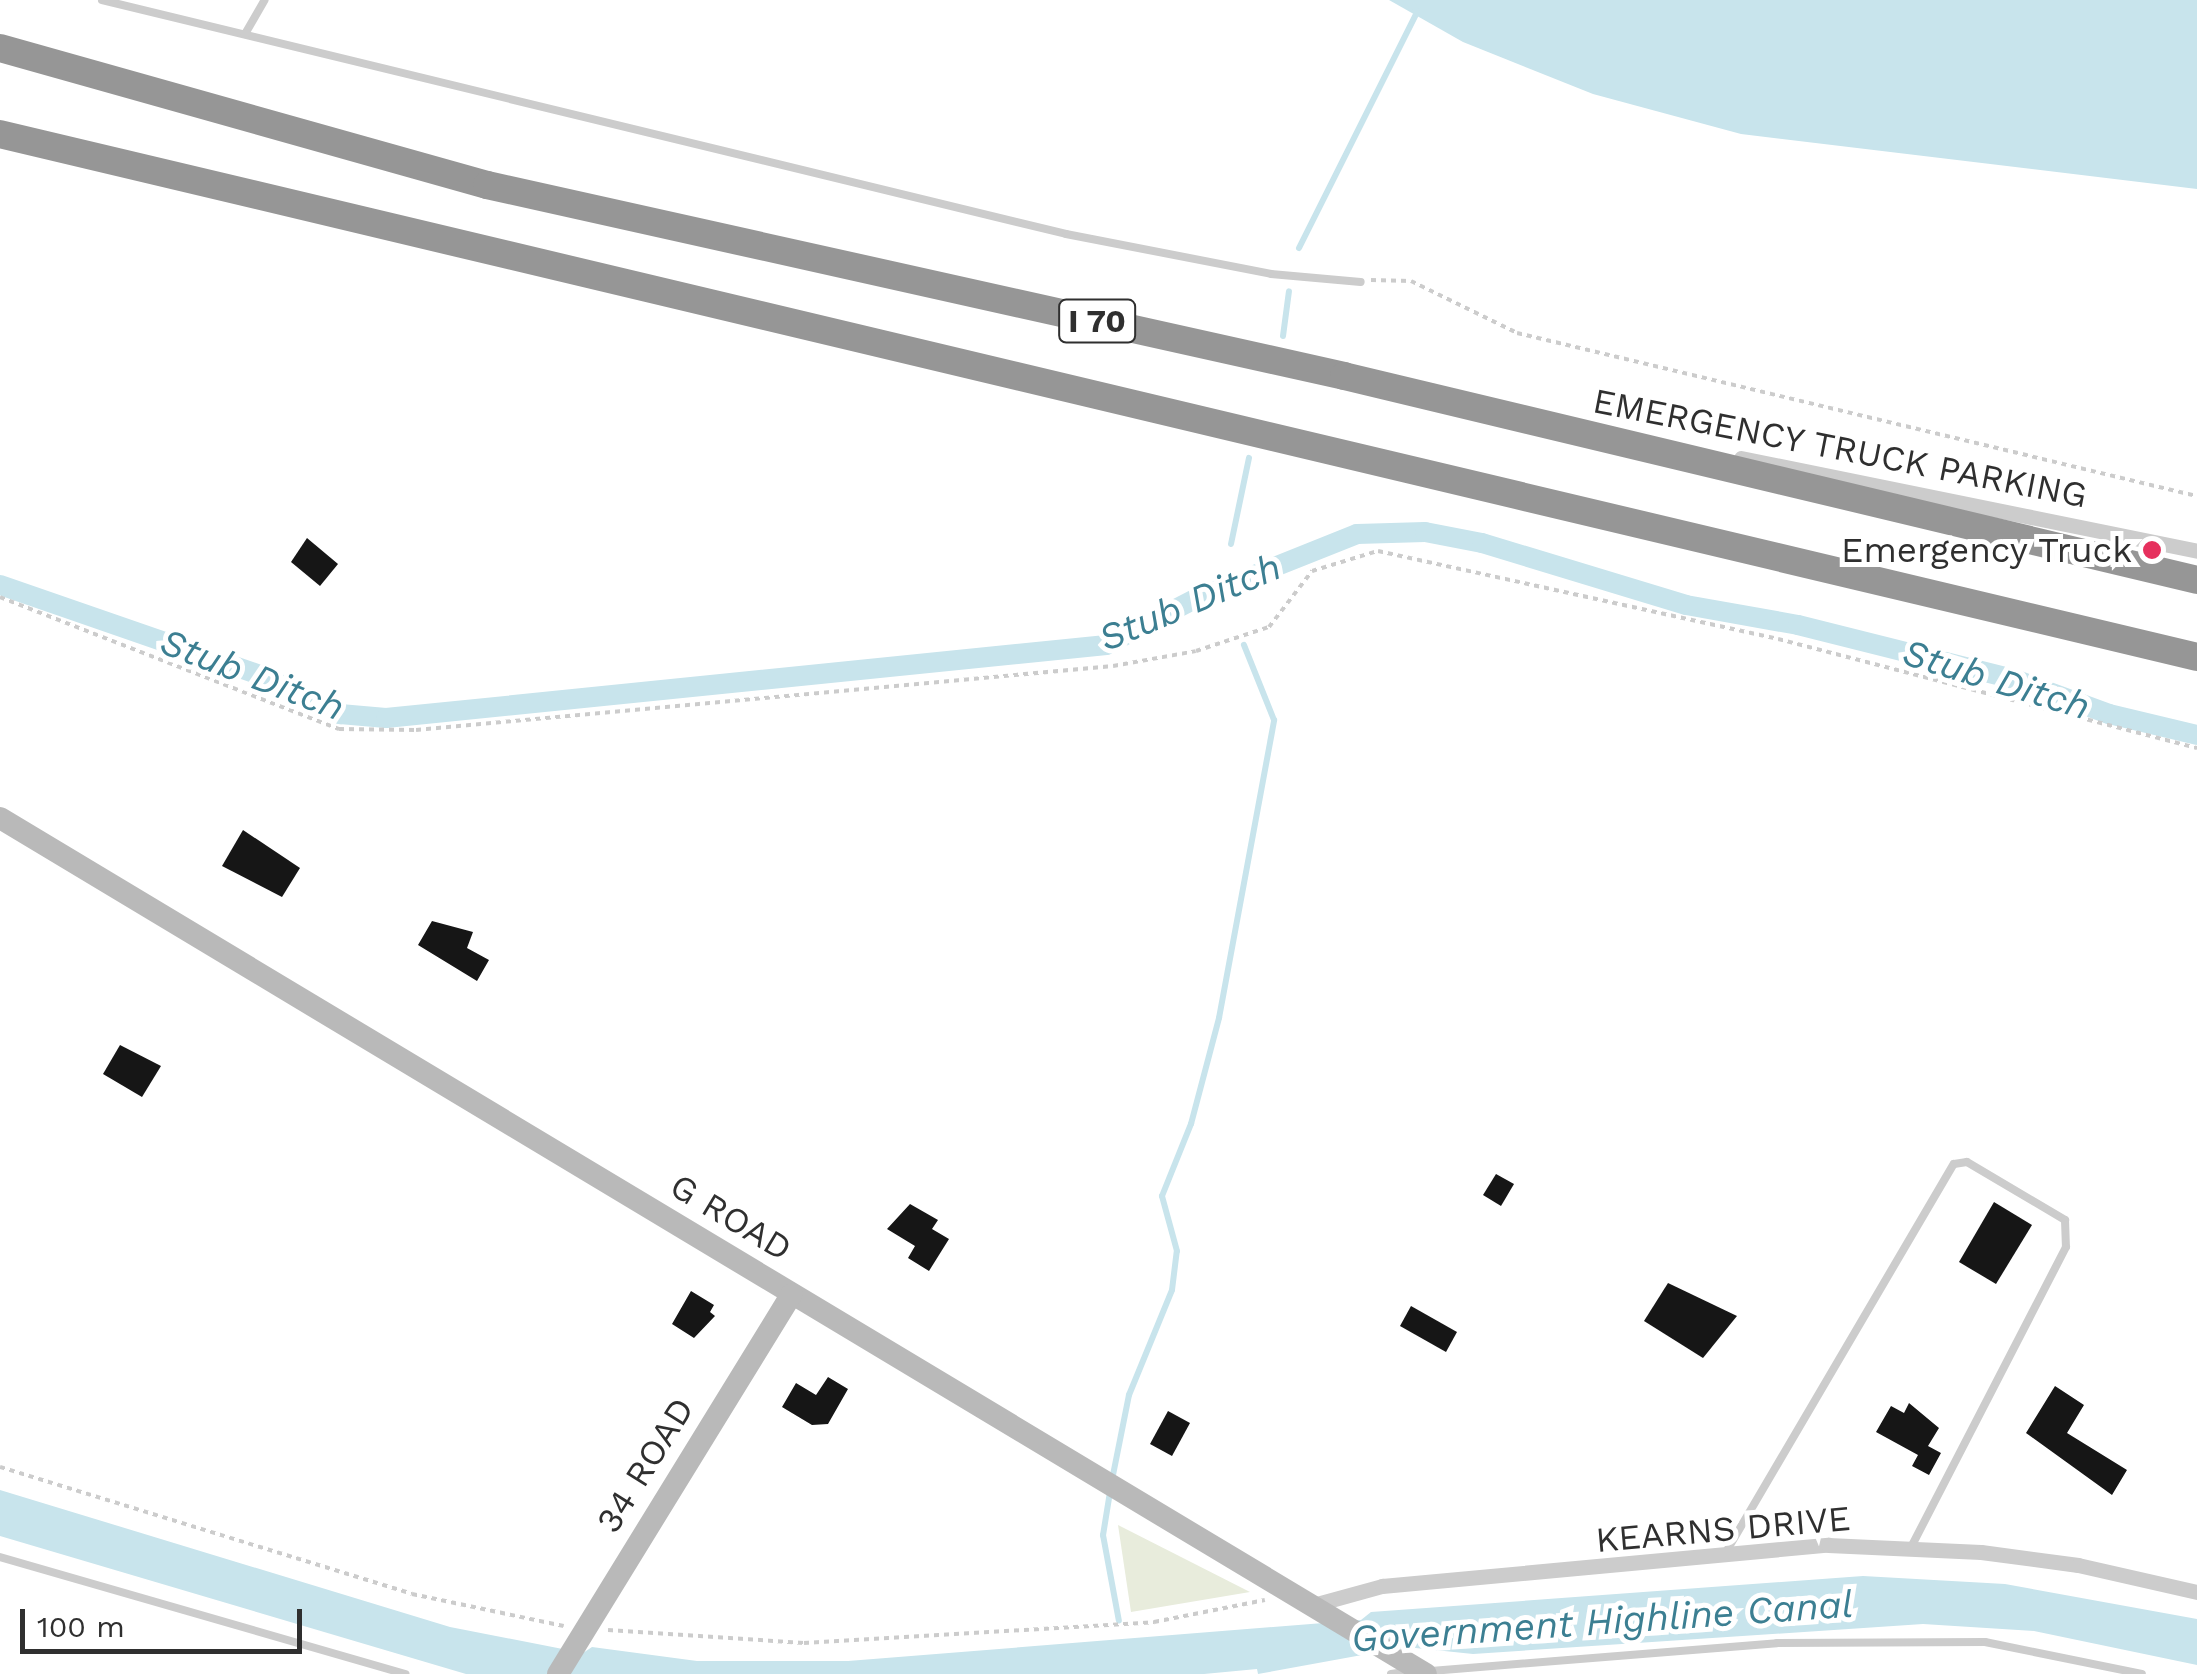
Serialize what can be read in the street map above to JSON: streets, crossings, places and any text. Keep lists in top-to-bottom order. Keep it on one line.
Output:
{"streets":{"highway":["I 70"],"street":["EMERGENCY TRUCK PARKING","G ROAD","34 ROAD","KEARNS DRIVE"]},"crossings":[["I 70","EMERGENCY TRUCK PARKING"],["G ROAD","34 ROAD"],["G ROAD","KEARNS DRIVE"]],"water":["Stub Ditch","Government Highline Canal"],"places":["Emergency Truck"],"scale_bar":"100 m"}
